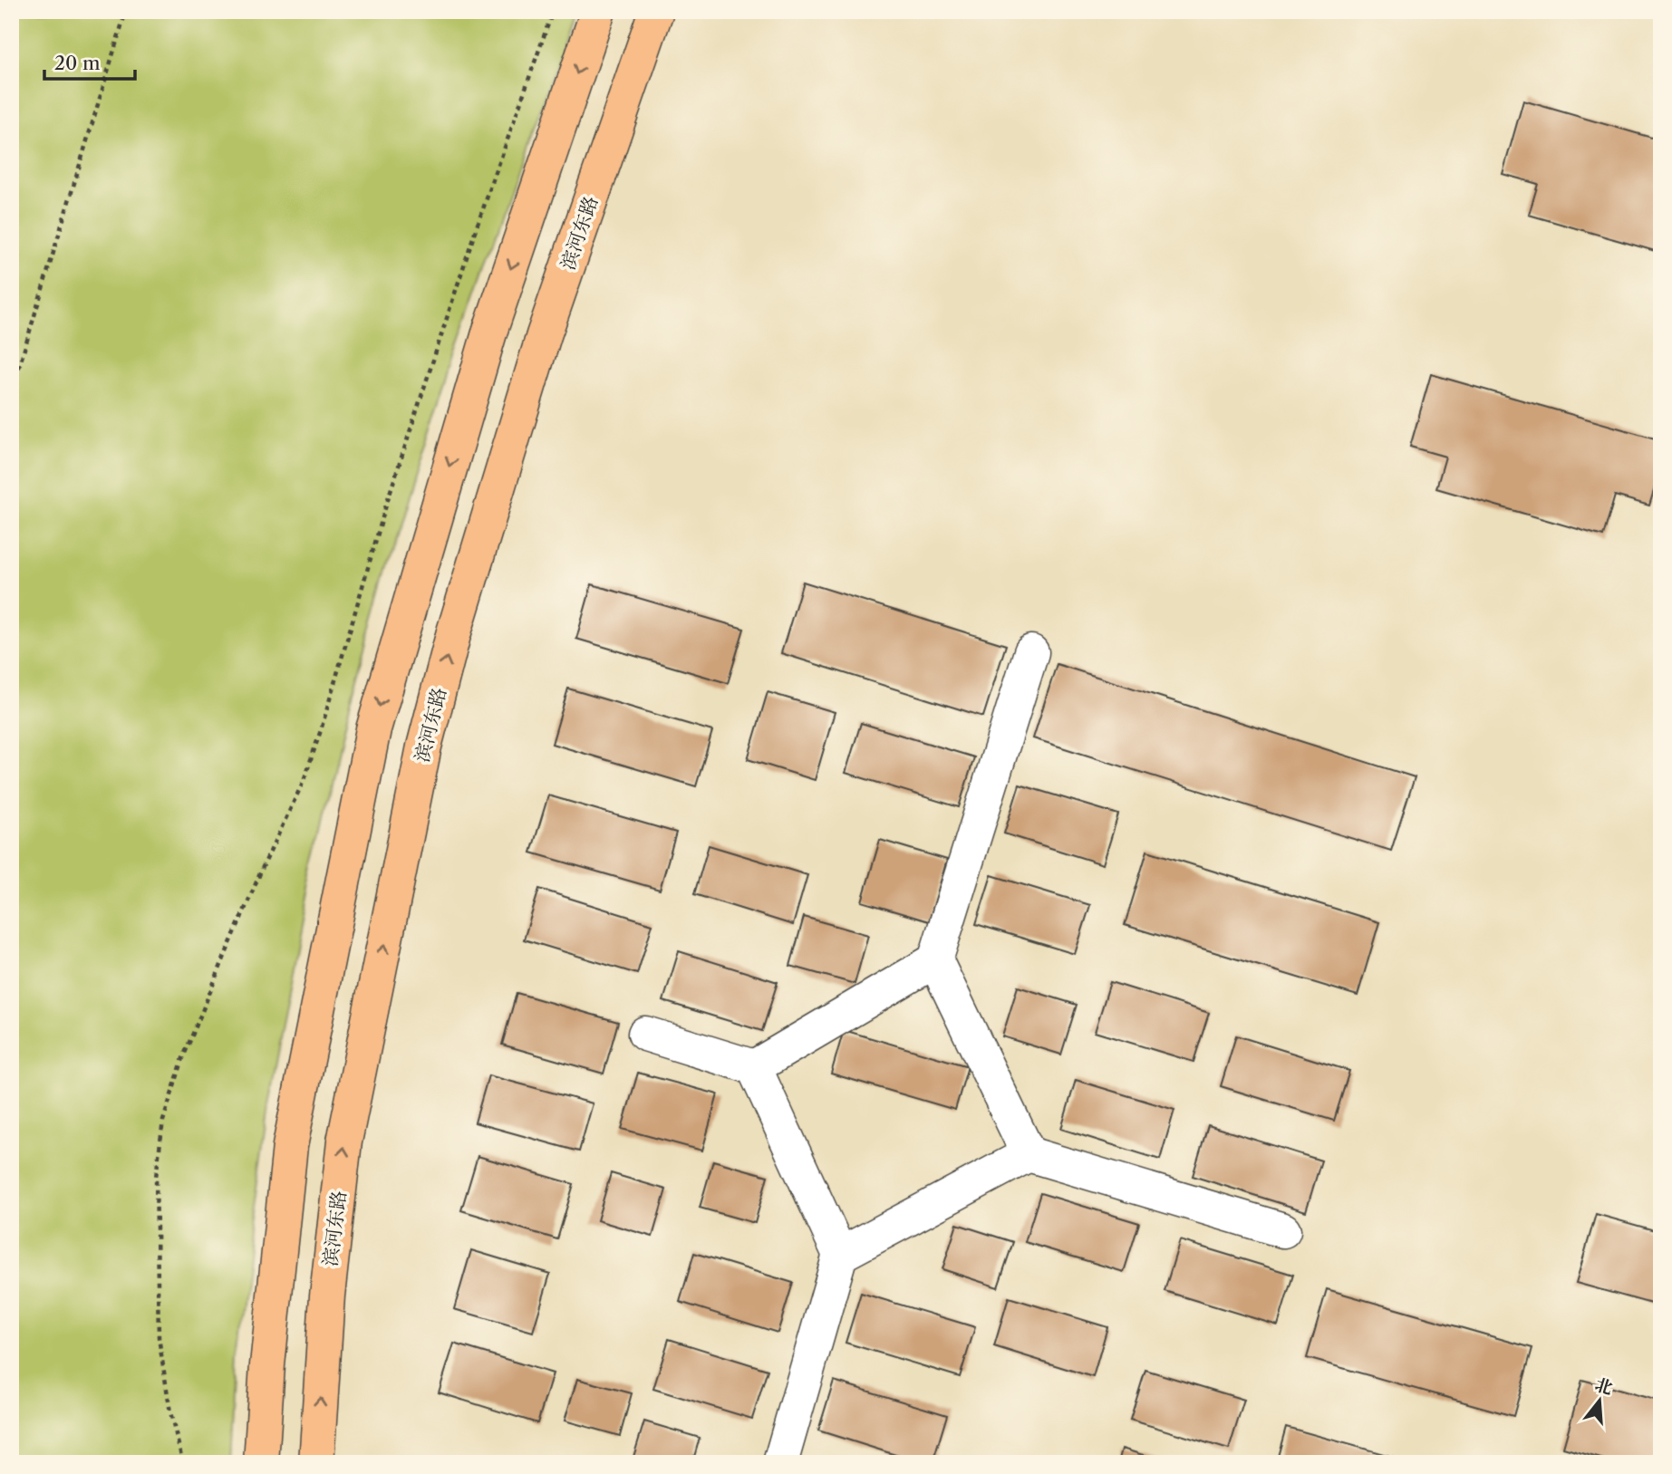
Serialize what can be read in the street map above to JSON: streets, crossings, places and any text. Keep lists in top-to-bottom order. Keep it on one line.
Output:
{"streets":{"main road":["滨河东路"]},"scale_bar":"20 m","north":"top"}
